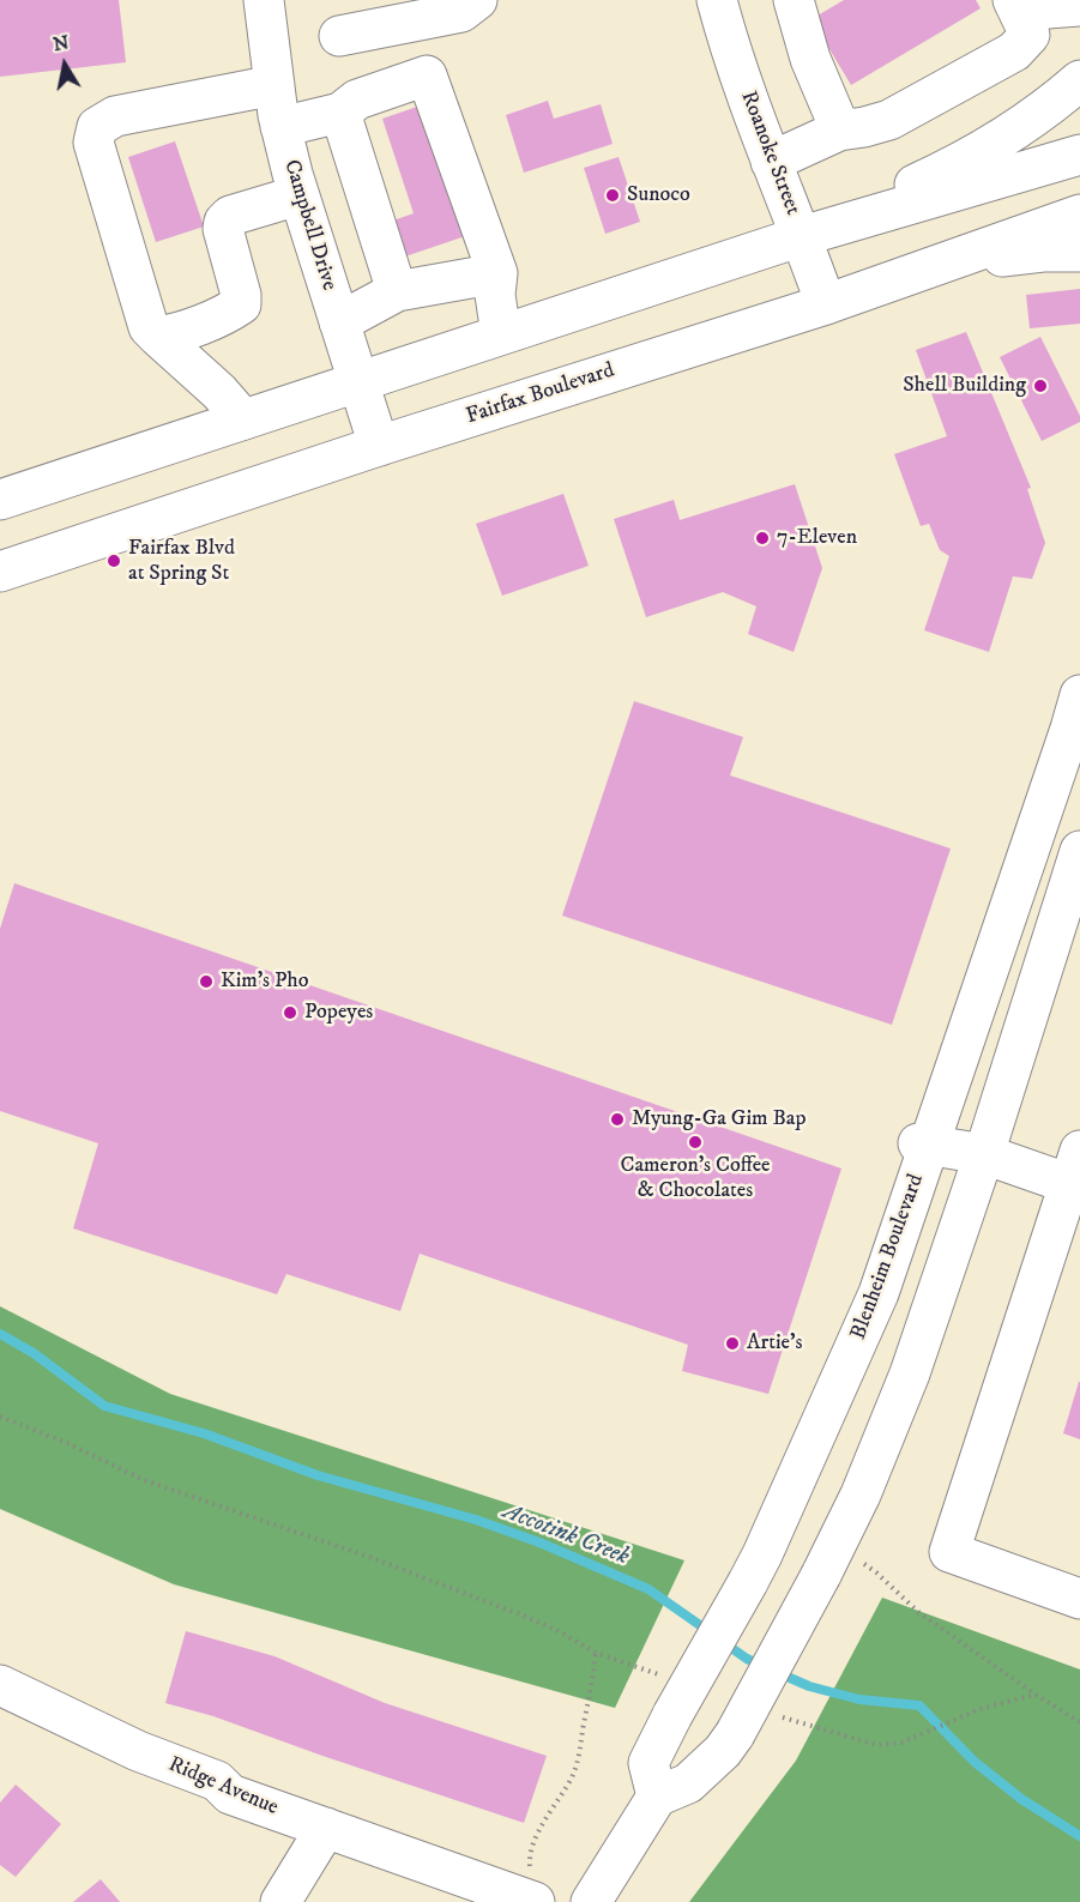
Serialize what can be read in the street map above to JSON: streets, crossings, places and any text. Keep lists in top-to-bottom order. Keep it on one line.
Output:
{"streets":{"main road":["Roanoke Street","Campbell Drive","Fairfax Boulevard","Blenheim Boulevard","Ridge Avenue"]},"crossings":[["Roanoke Street","Fairfax Boulevard"],["Campbell Drive","Fairfax Boulevard"]],"water":["Accotink Creek"],"places":["Sunoco","Shell Building","7-Eleven","Fairfax Blvd at Spring St","Kim's Pho","Popeyes","Myung-Ga Gim Bap","Cameron's Coffee & Chocolates","Artie's"],"north":"top"}
